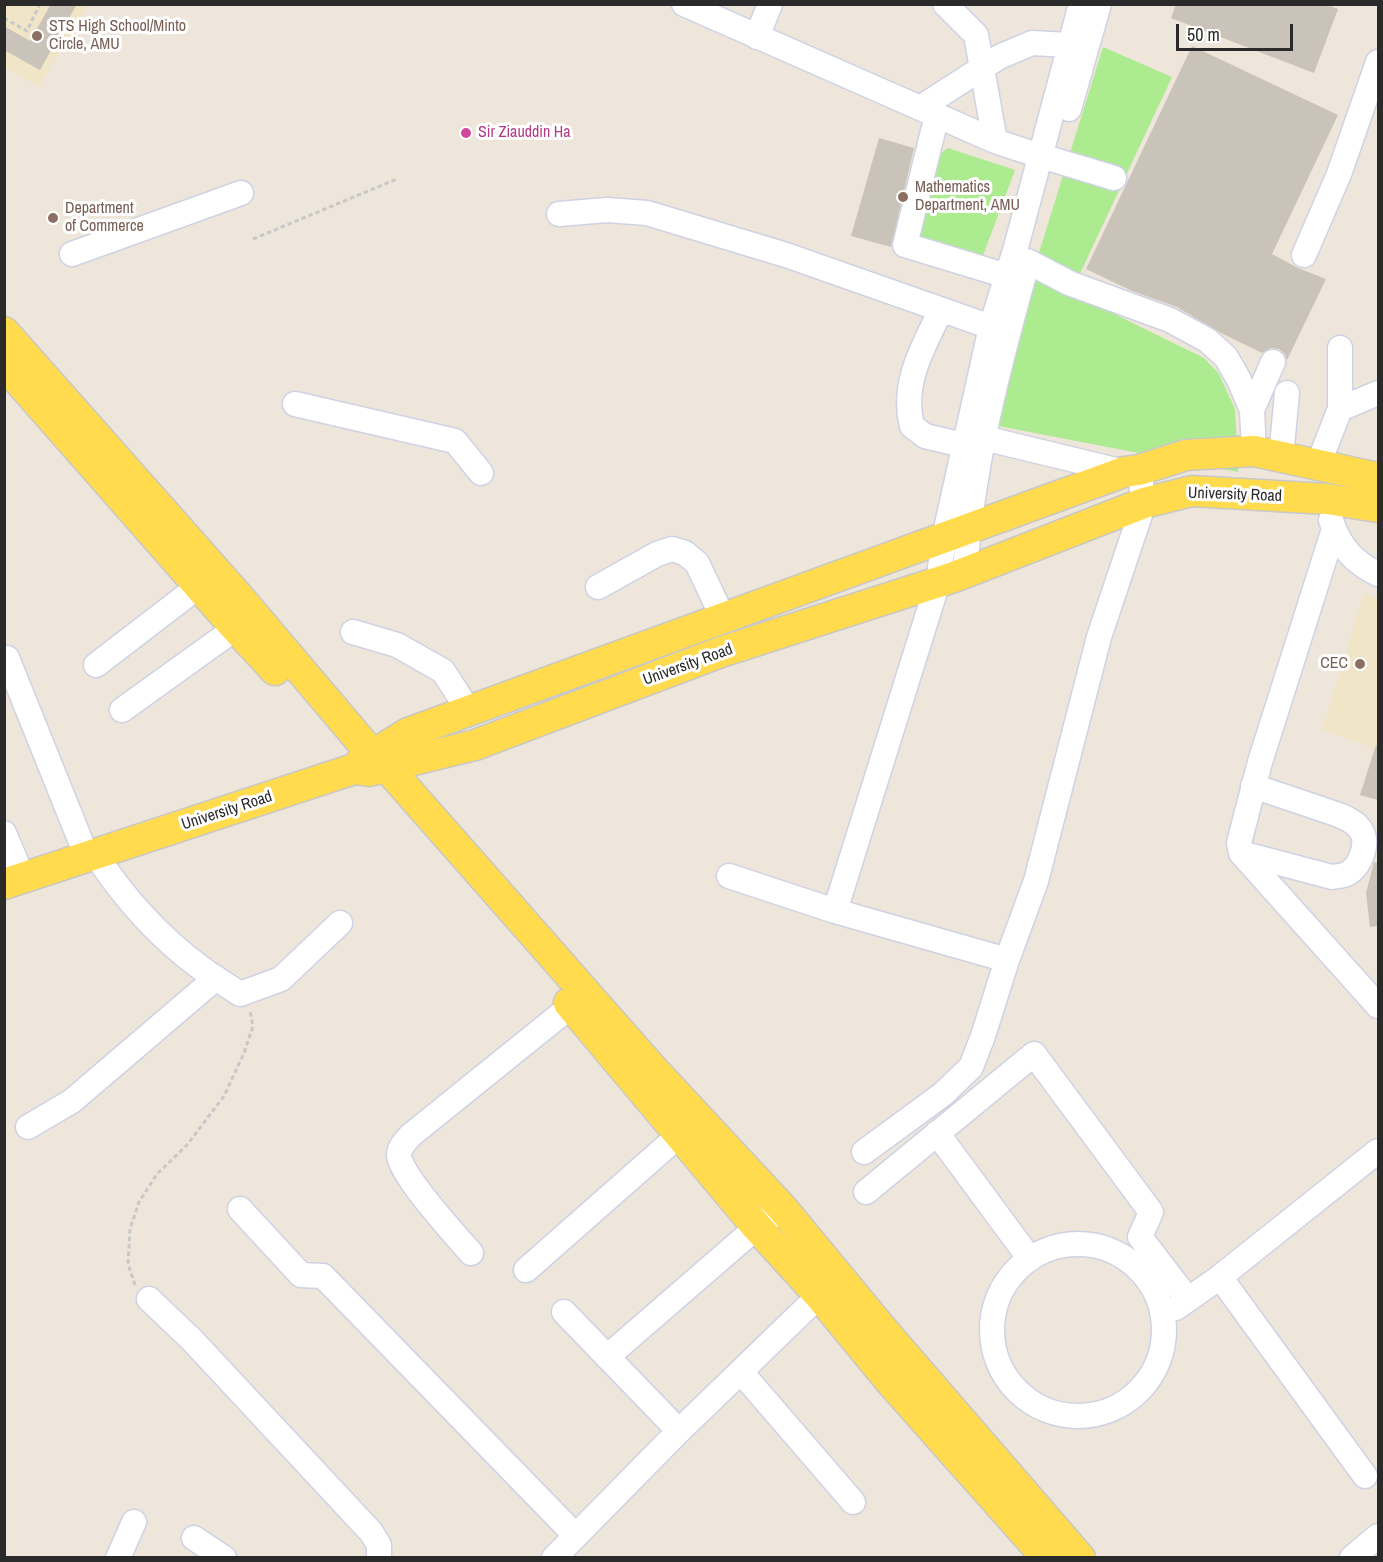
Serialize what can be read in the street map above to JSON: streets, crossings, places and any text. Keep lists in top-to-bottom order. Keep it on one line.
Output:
{"streets":{"main road":["University Road"]},"places":["STS High School/Minto Circle, AMU","Sir Ziauddin Ha","Mathematics Department, AMU","Department of Commerce","CEC"],"scale_bar":"50 m"}
